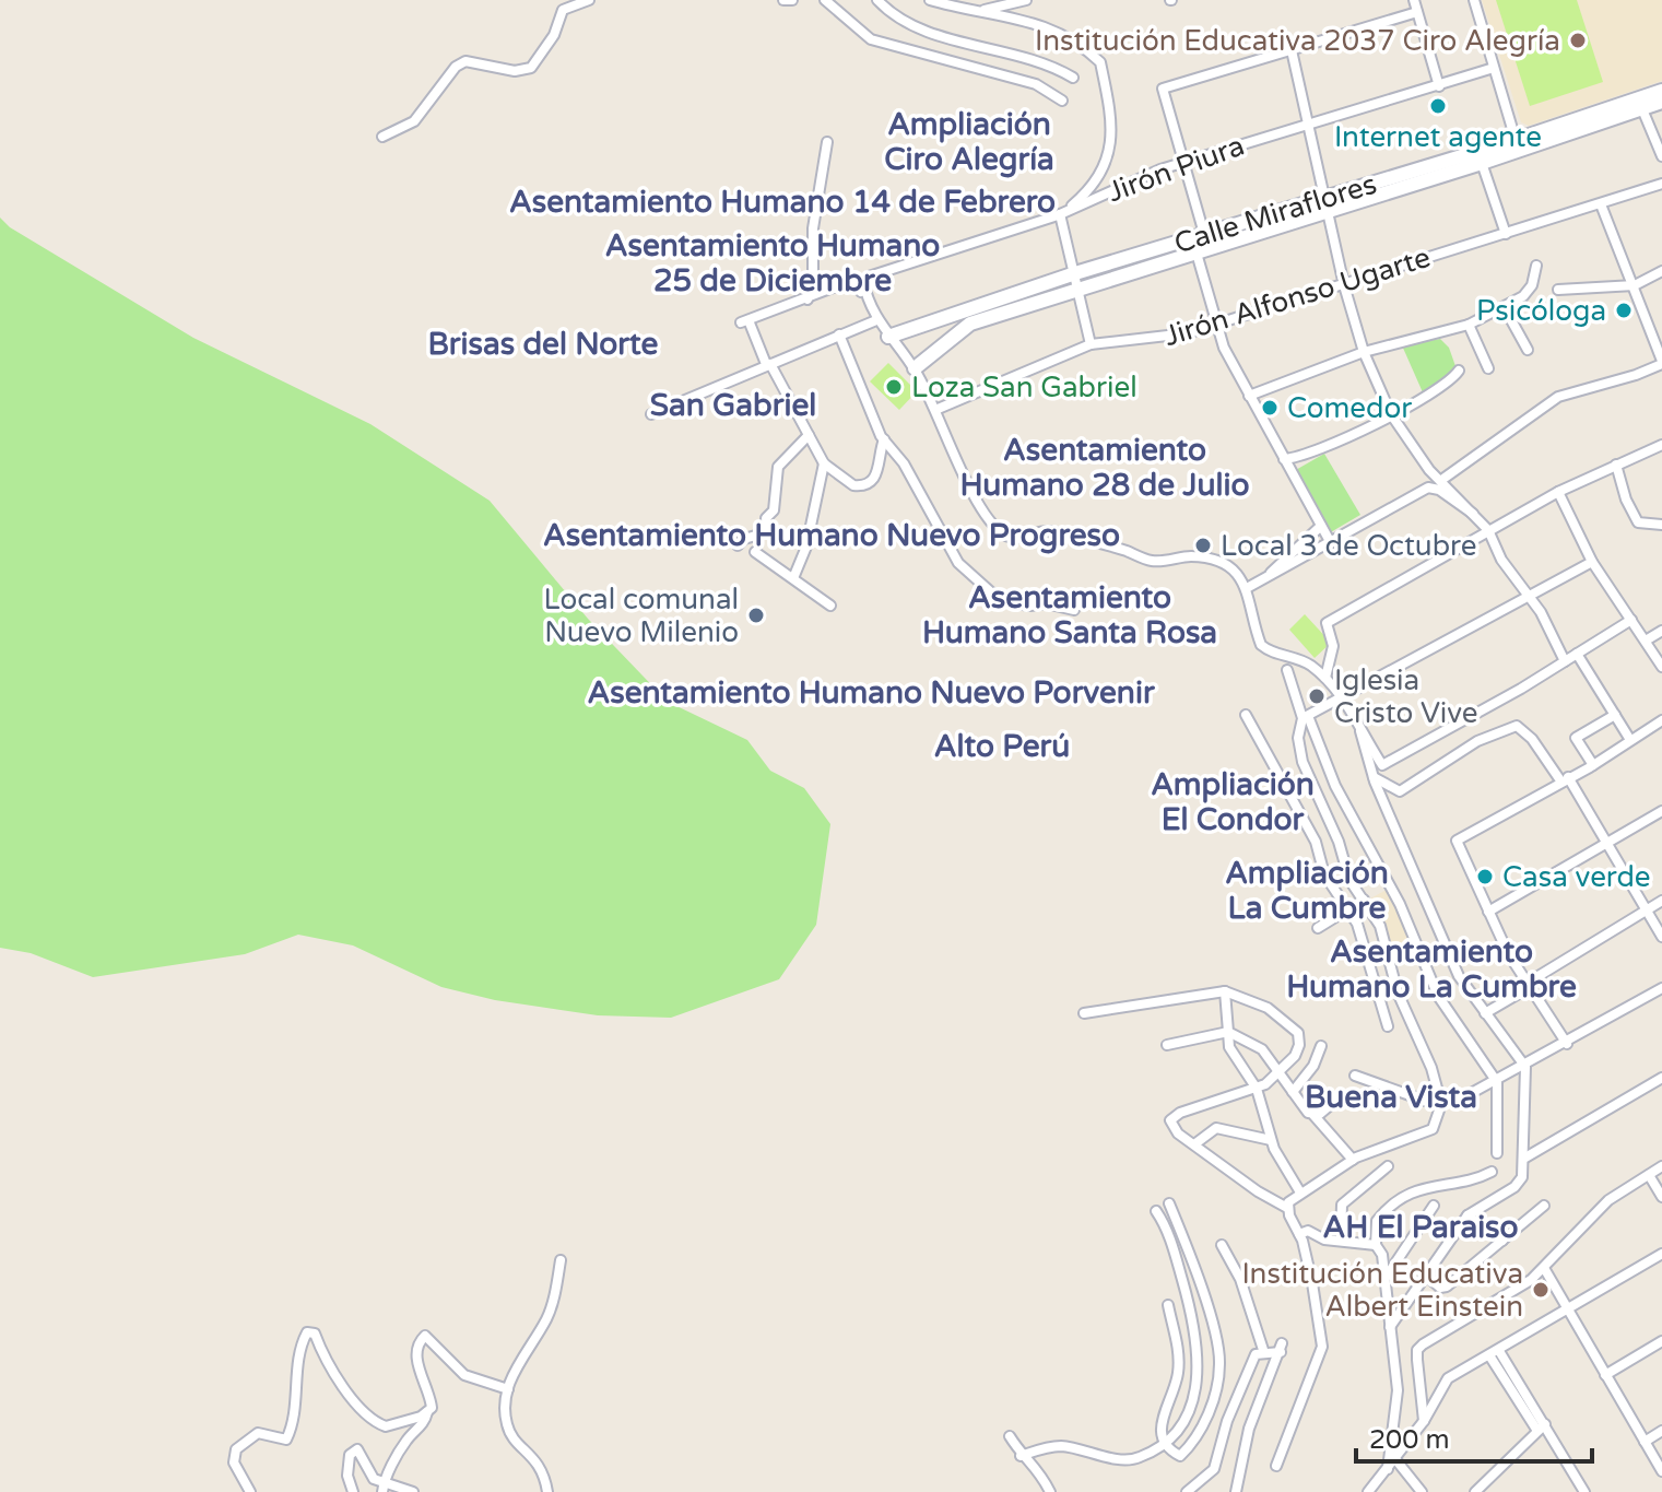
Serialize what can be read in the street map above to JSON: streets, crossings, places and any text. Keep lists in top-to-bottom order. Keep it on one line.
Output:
{"streets":{"street":["Jirón Piura","Calle Miraflores","Jirón Alfonso Ugarte"]},"districts":["Ampliación Ciro Alegría","Asentamiento Humano 14 de Febrero","Asentamiento Humano 25 de Diciembre","Brisas del Norte","San Gabriel","Asentamiento Humano 28 de Julio","Asentamiento Humano Nuevo Progreso","Asentamiento Humano Santa Rosa","Asentamiento Humano Nuevo Porvenir","Alto Perú","Ampliación El Condor","Ampliación La Cumbre","Asentamiento Humano La Cumbre","Buena Vista","AH El Paraiso"],"places":["Institución Educativa 2037 Ciro Alegría","Internet agente","Psicóloga","Loza San Gabriel","Comedor","Local 3 de Octubre","Local comunal Nuevo Milenio","Iglesia Cristo Vive","Casa verde","Institución Educativa Albert Einstein"],"scale_bar":"200 m"}
